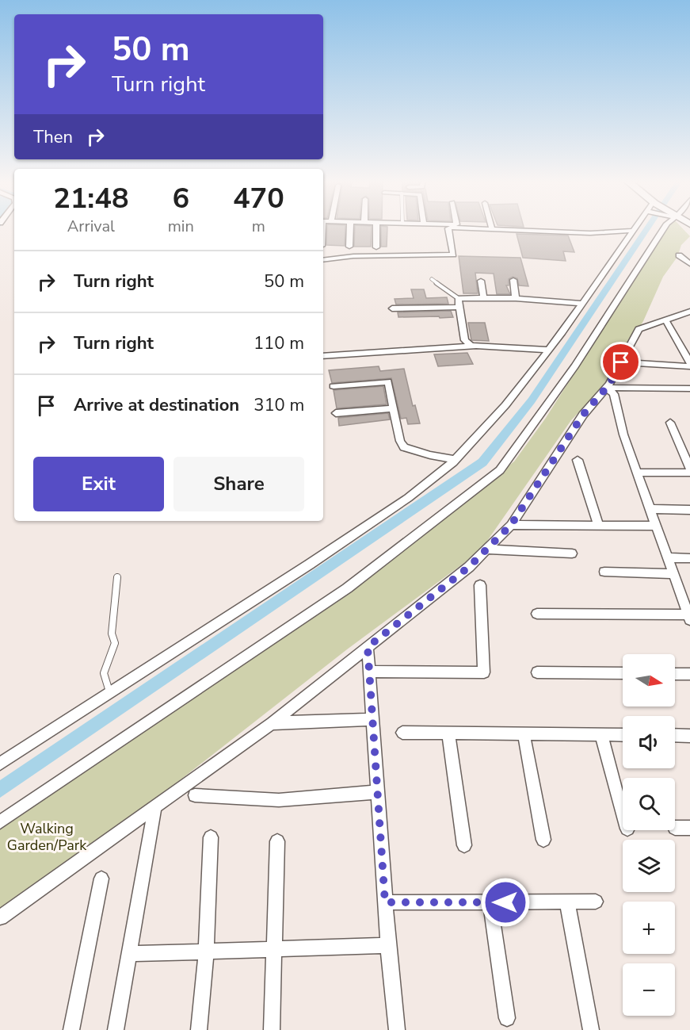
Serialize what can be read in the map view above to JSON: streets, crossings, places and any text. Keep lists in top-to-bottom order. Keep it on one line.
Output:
{"parks":["Walking Garden/Park"],"north":"right","page":{"turn":["50 m","Turn right"],"then":"Then","eta":["21:48","Arrival","6","min","470","m"],"list":[{"name":"Turn right","value":"50 m"},{"name":"Turn right","value":"110 m"},{"name":"Arrive at destination","value":"310 m"}],"buttons":["Exit","Share"],"map_buttons":["+","−"]}}
